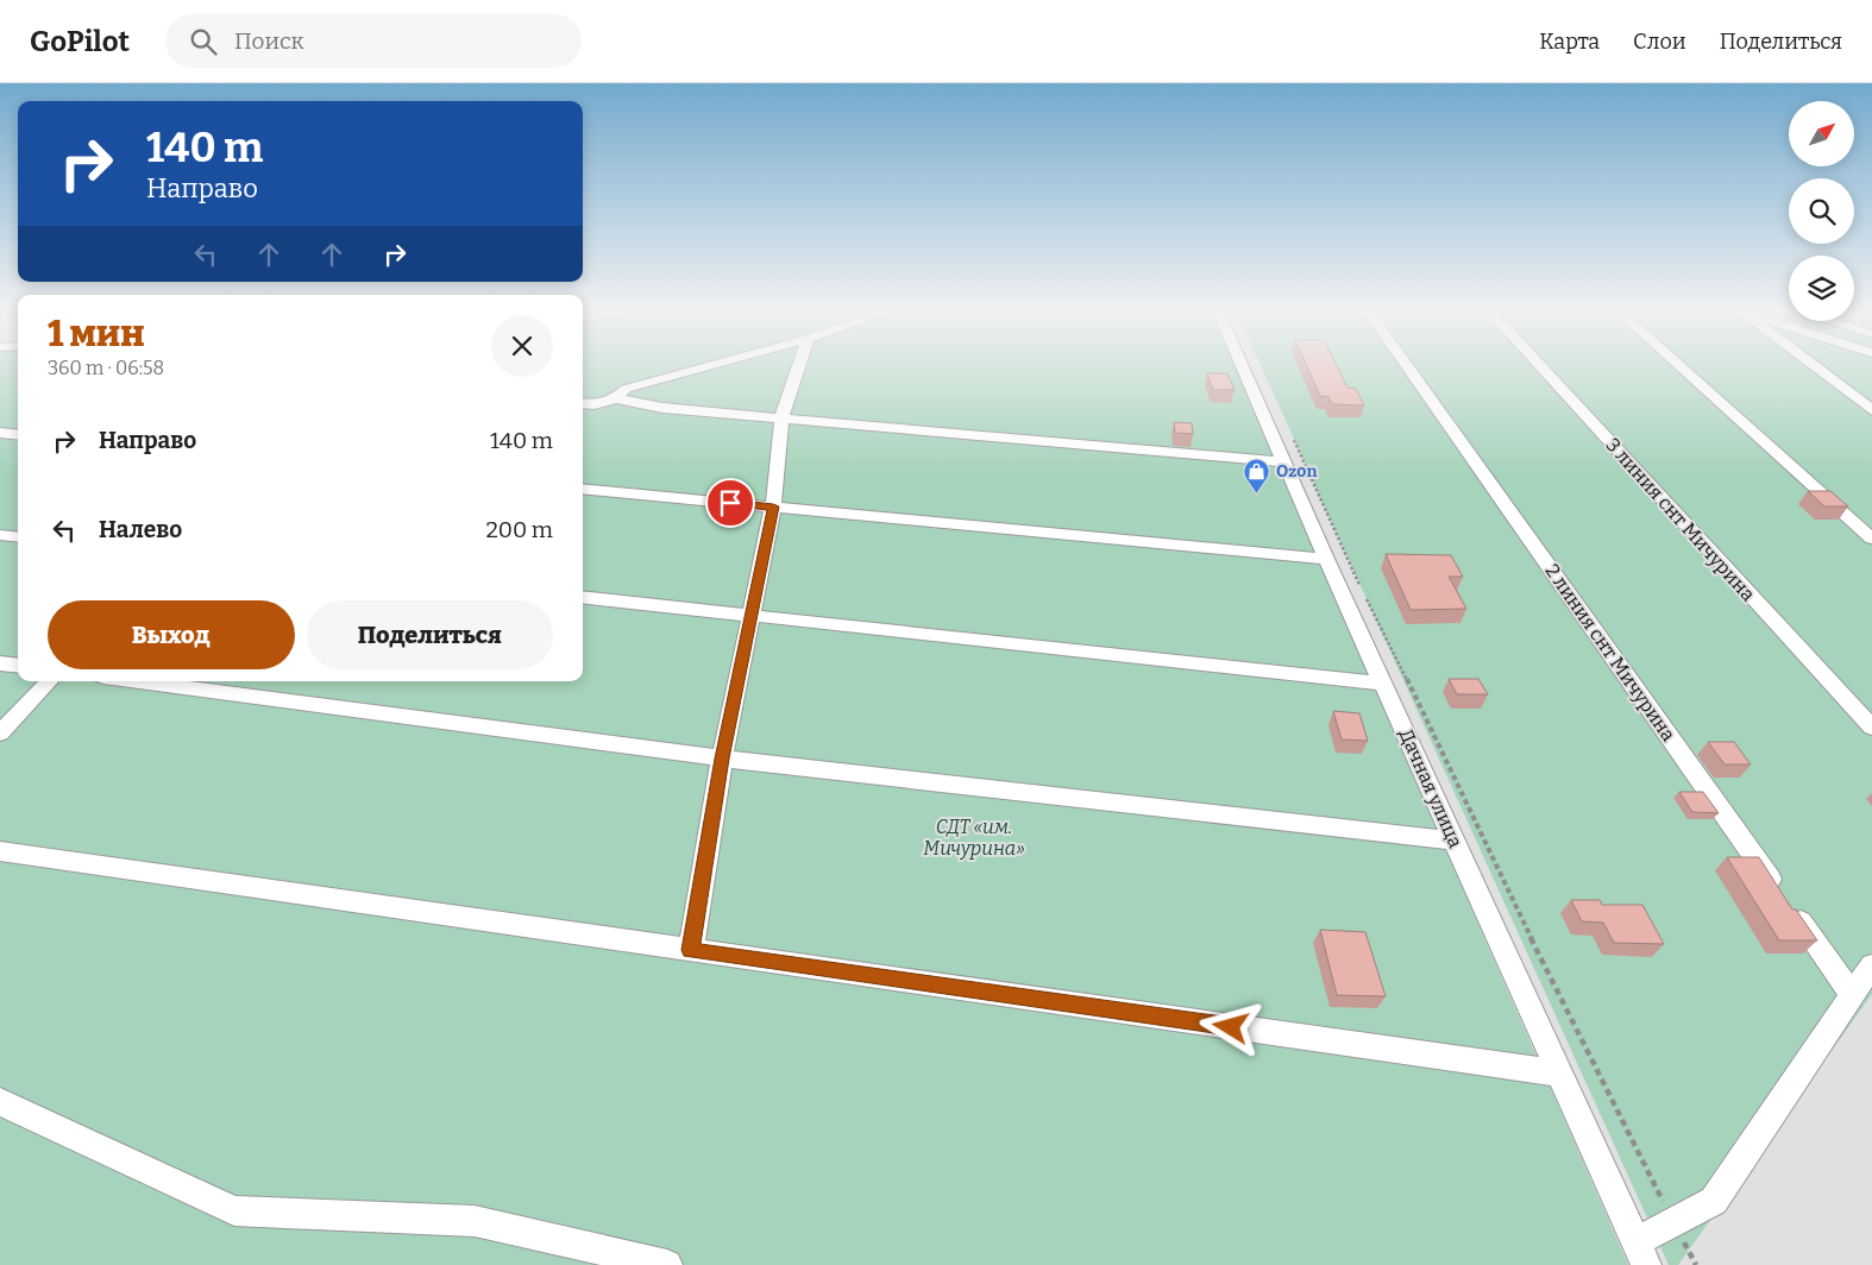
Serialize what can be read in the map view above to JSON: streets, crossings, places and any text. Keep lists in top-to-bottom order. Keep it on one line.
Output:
{"streets":{"street":["3 линия снт Мичурина","2 линия снт Мичурина","Дачная улица"]},"parks":["СДТ «им. Мичурина»"],"places":{"shop":["Ozon"]},"north":"top right","page":{"header":"GoPilot","search":"Поиск","nav":["Карта","Слои","Поделиться"],"turn":["140 m","Направо"],"heading":["1 мин","360 m · 06:58"],"list":[{"name":"Направо","value":"140 m"},{"name":"Налево","value":"200 m"}],"buttons":["Выход","Поделиться"]}}
